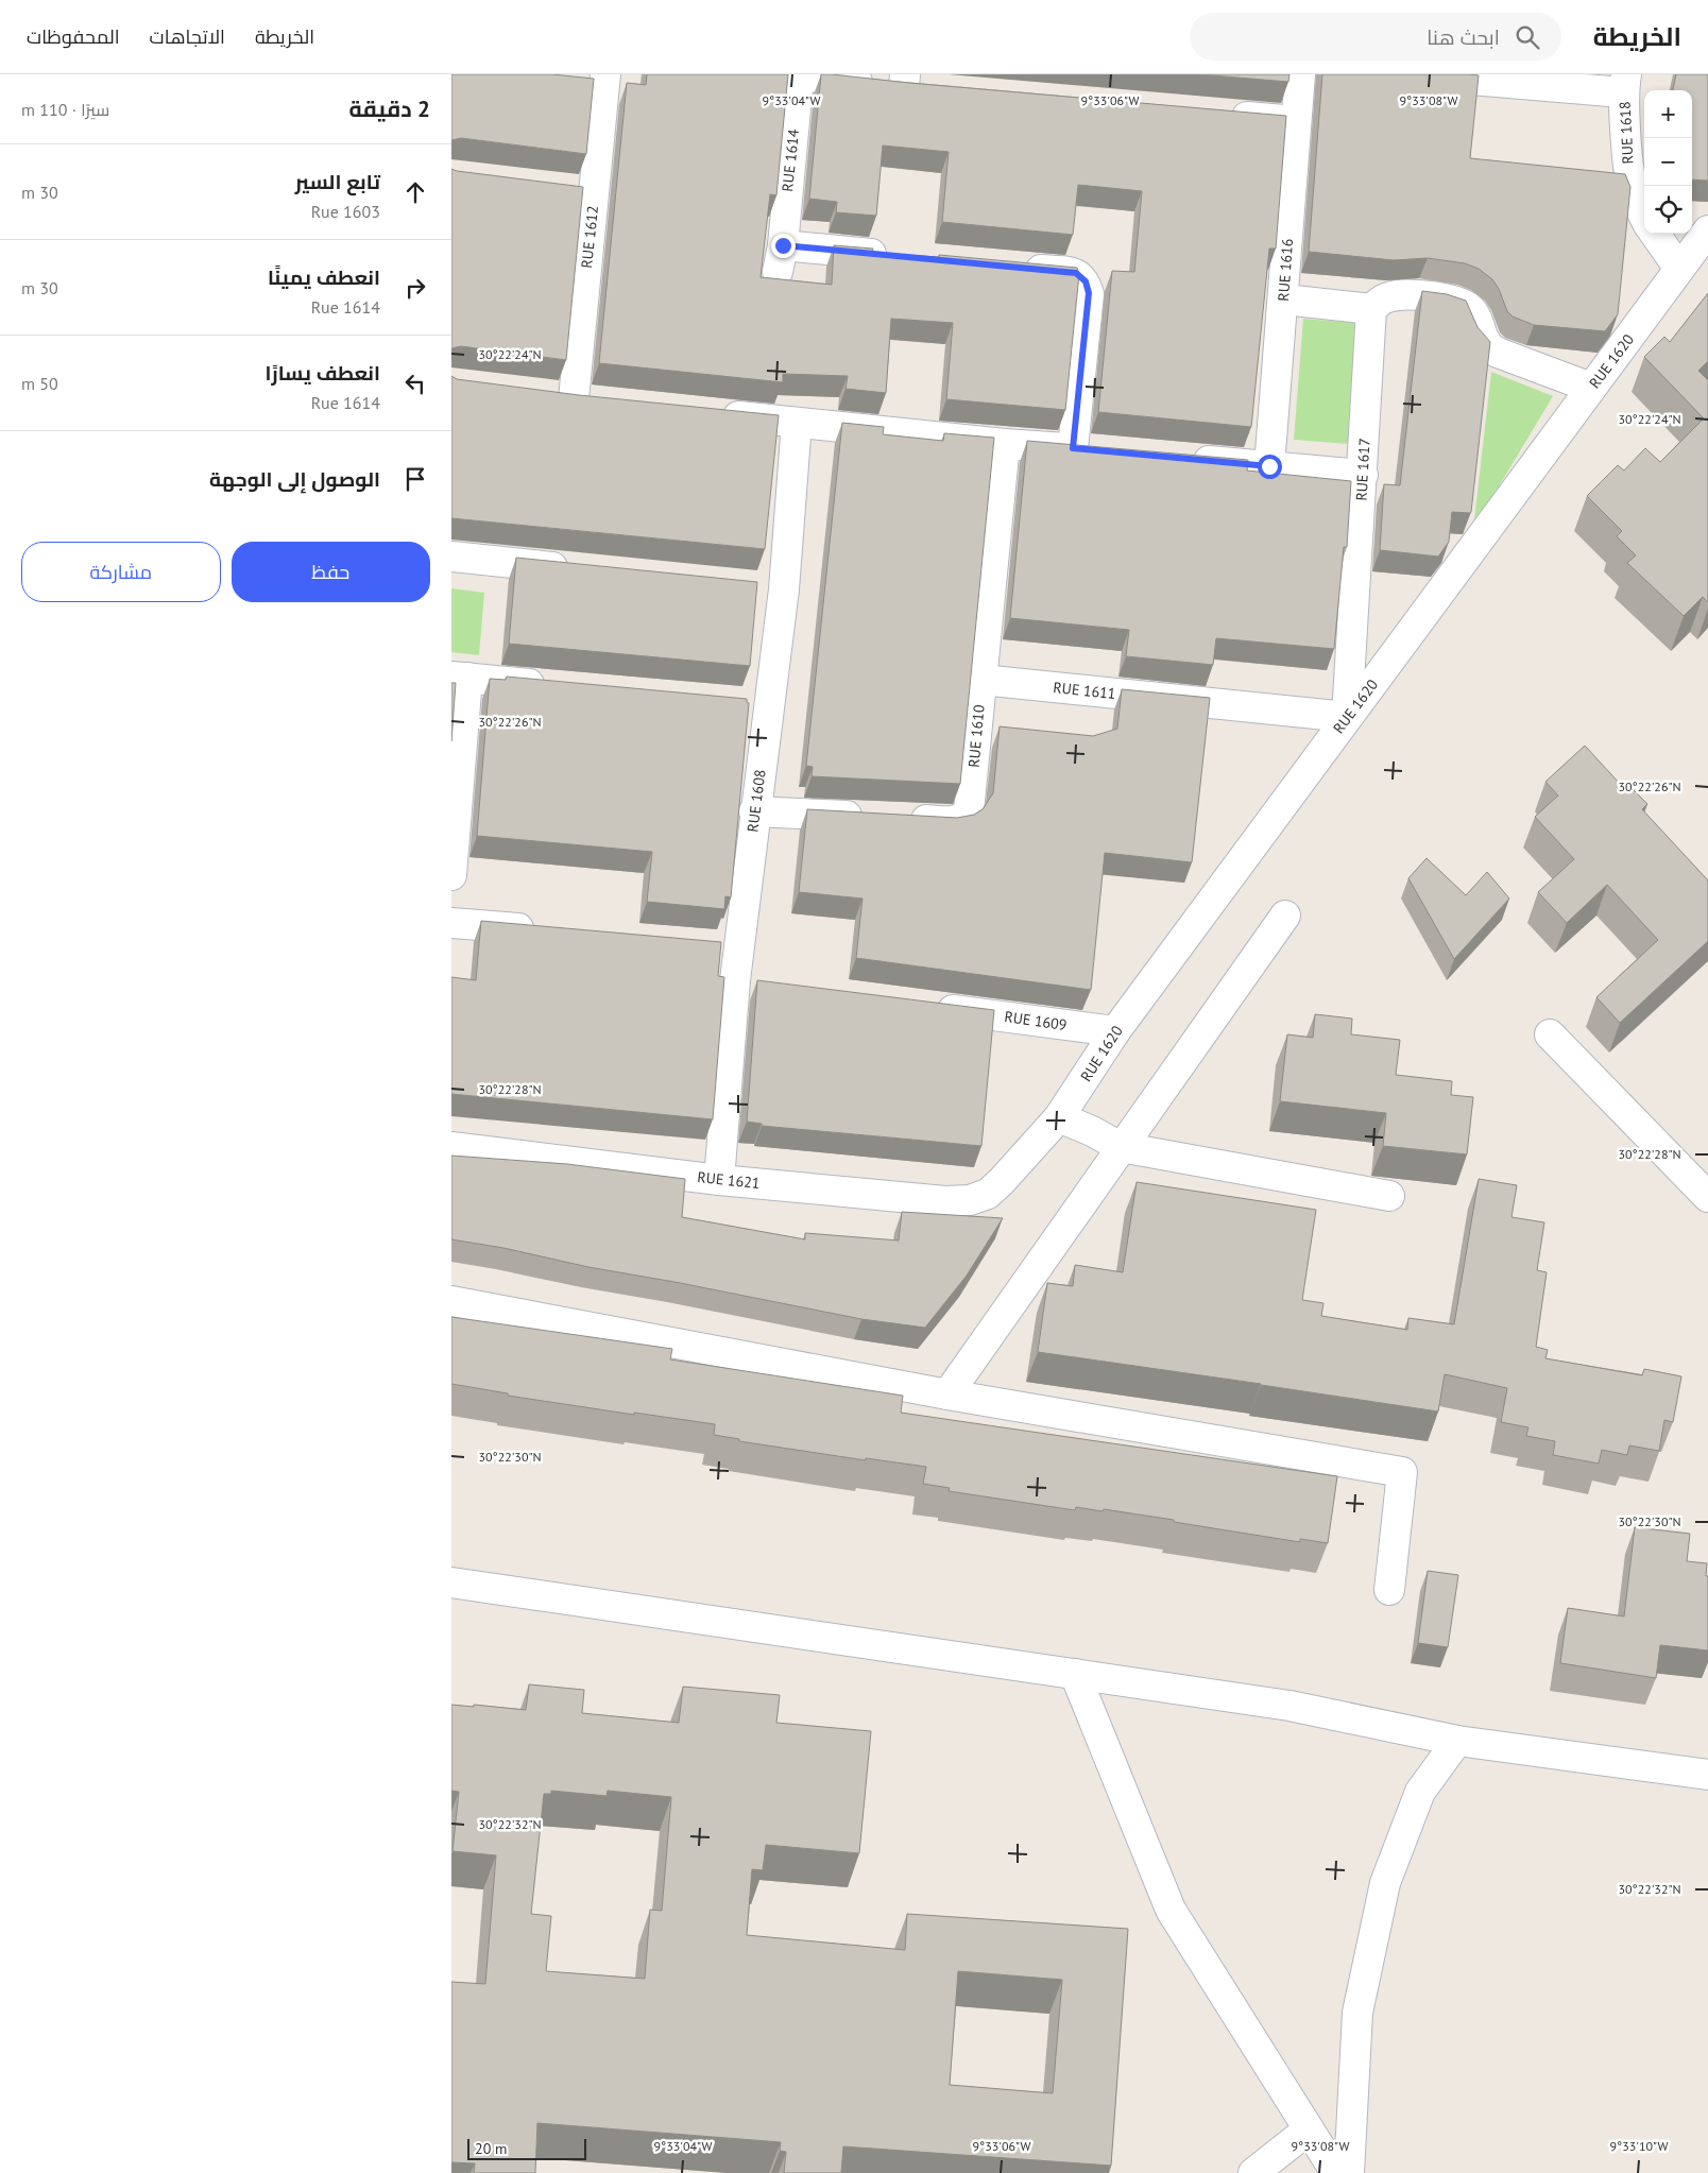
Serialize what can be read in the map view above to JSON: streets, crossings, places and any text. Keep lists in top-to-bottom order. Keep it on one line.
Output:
{"streets":{"street":["RUE 1618","RUE 1614","RUE 1612","RUE 1616","RUE 1620","RUE 1617","RUE 1611","RUE 1610","RUE 1608","RUE 1609","RUE 1621"]},"crossings":[["RUE 1620","RUE 1617"],["RUE 1620","RUE 1611"],["RUE 1620","RUE 1609"],["RUE 1620","RUE 1621"],["RUE 1617","RUE 1611"],["RUE 1611","RUE 1610"],["RUE 1608","RUE 1621"]],"scale_bar":"20 m","page":{"header":"الخريطة","search":"ابحث هنا","nav":["الخريطة","الاتجاهات","المحفوظات"],"heading":["2 دقيقة","سيرًا · 110 m"],"map_buttons":["+","−"],"list":[["تابع السير","Rue 1603","30 m"],["انعطف يمينًا","Rue 1614","30 m"],["انعطف يسارًا","Rue 1614","50 m"],"الوصول إلى الوجهة"],"buttons":["حفظ","مشاركة"],"scale":"20 m"},"coordinates":["9°33'04\"W","9°33'06\"W","9°33'08\"W","30°22'24\"N","30°22'26\"N","30°22'28\"N","30°22'30\"N","30°22'32\"N","9°33'10\"W"]}
